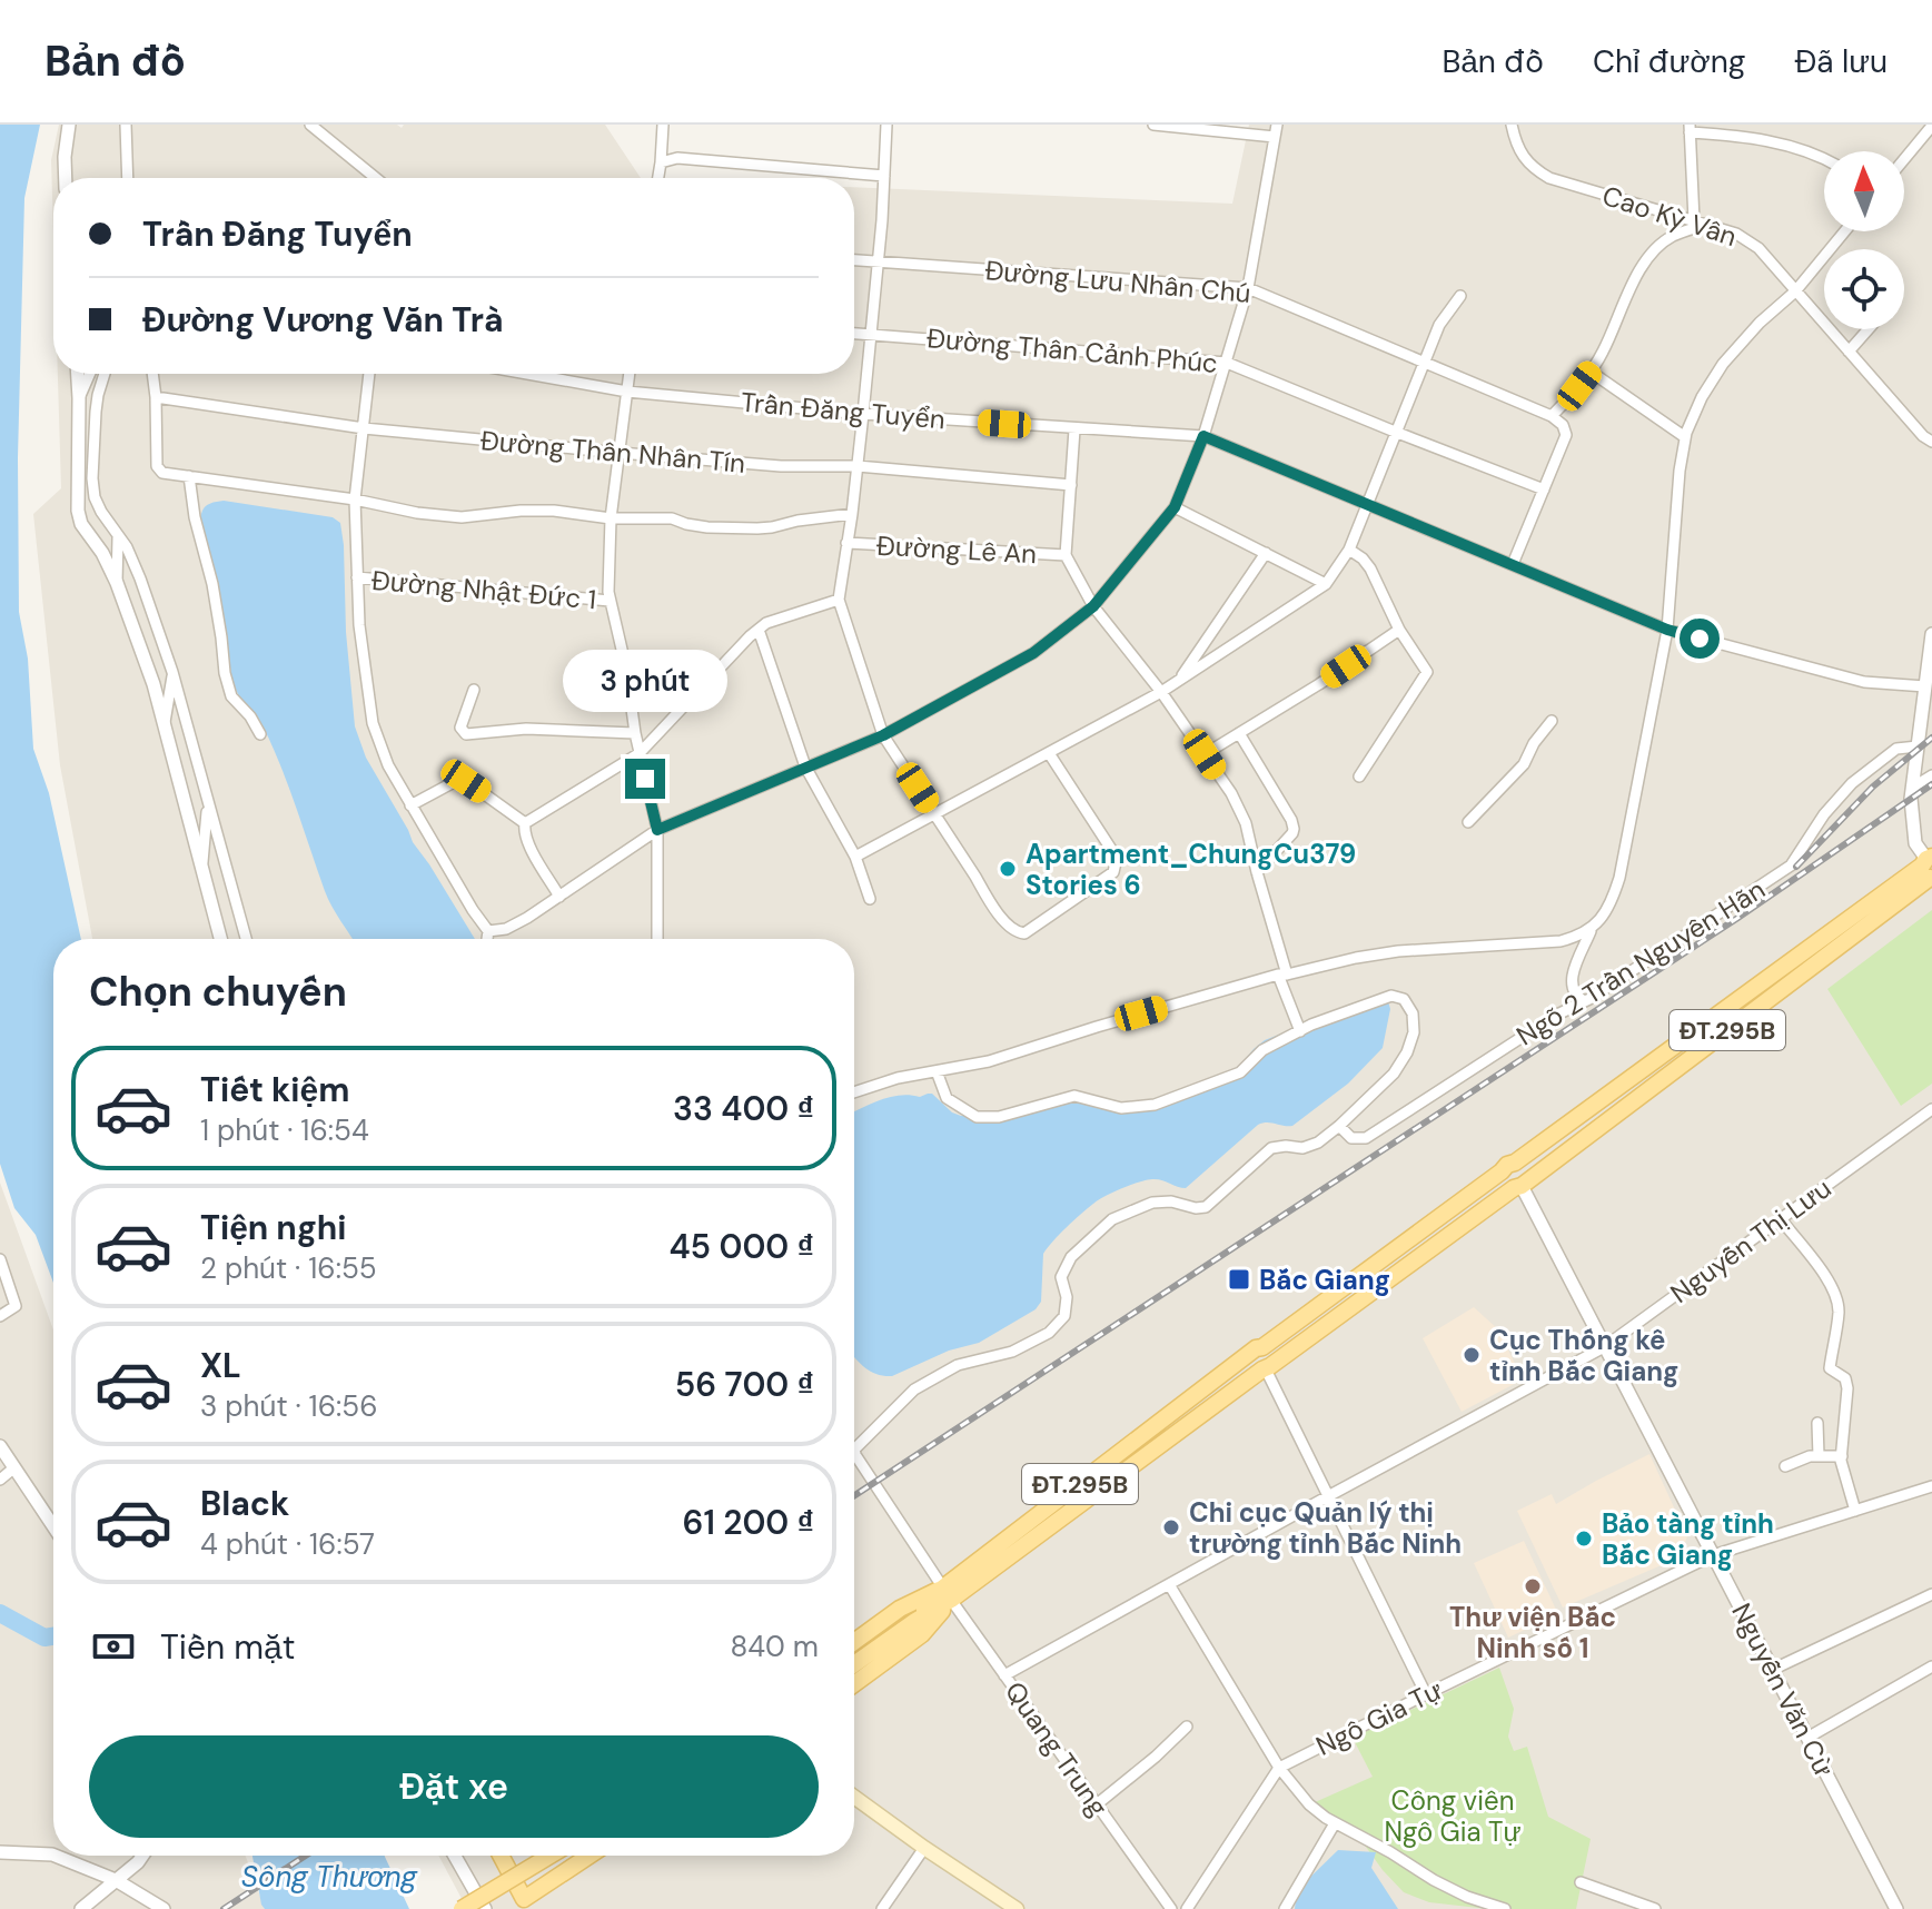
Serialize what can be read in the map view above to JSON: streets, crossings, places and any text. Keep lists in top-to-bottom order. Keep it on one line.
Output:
{"streets":{"main road":["ĐT.295B"],"street":["Cao Kỳ Vân","Đường Lưu Nhân Chú","Đường Thân Cảnh Phúc","Trần Đăng Tuyển","Đường Thân Nhân Tín","Đường Lê An","Đường Nhật Đức 1","Ngõ 2 Trần Nguyên Hãn","Nguyễn Thị Lưu","Nguyễn Văn Cừ","Ngô Gia Tự","Quang Trung"]},"crossings":[["Đường Thân Nhân Tín","Đường Lê An"],["ĐT.295B","Nguyễn Văn Cừ"],["ĐT.295B","Quang Trung"],["Nguyễn Thị Lưu","Nguyễn Văn Cừ"],["Nguyễn Thị Lưu","Quang Trung"],["Nguyễn Văn Cừ","Ngô Gia Tự"]],"water":["Sông Thương"],"parks":["Công viên Ngô Gia Tự"],"places":{"other":["Apartment_ChungCu379 Stories 6","Cục Thống kê tỉnh Bắc Giang","Chi cục Quản lý thị trường tỉnh Bắc Ninh","Bảo tàng tỉnh Bắc Giang","Thư viện Bắc Ninh số 1"],"transit":["Bắc Giang"]},"north":"top","page":{"header":"Bản đồ","nav":["Bản đồ","Chỉ đường","Đã lưu"],"banner":["Trần Đăng Tuyển","Đường Vương Văn Trà"],"bubble":"3 phút","heading":"Chọn chuyến","list":[{"name":"Tiết kiệm","note":"1 phút · 16:54","value":"33 400 ₫"},{"name":"Tiện nghi","note":"2 phút · 16:55","value":"45 000 ₫"},{"name":"XL","note":"3 phút · 16:56","value":"56 700 ₫"},{"name":"Black","note":"4 phút · 16:57","value":"61 200 ₫"}],"pay":["Tiền mặt","840 m"],"buttons":"Đặt xe"}}
